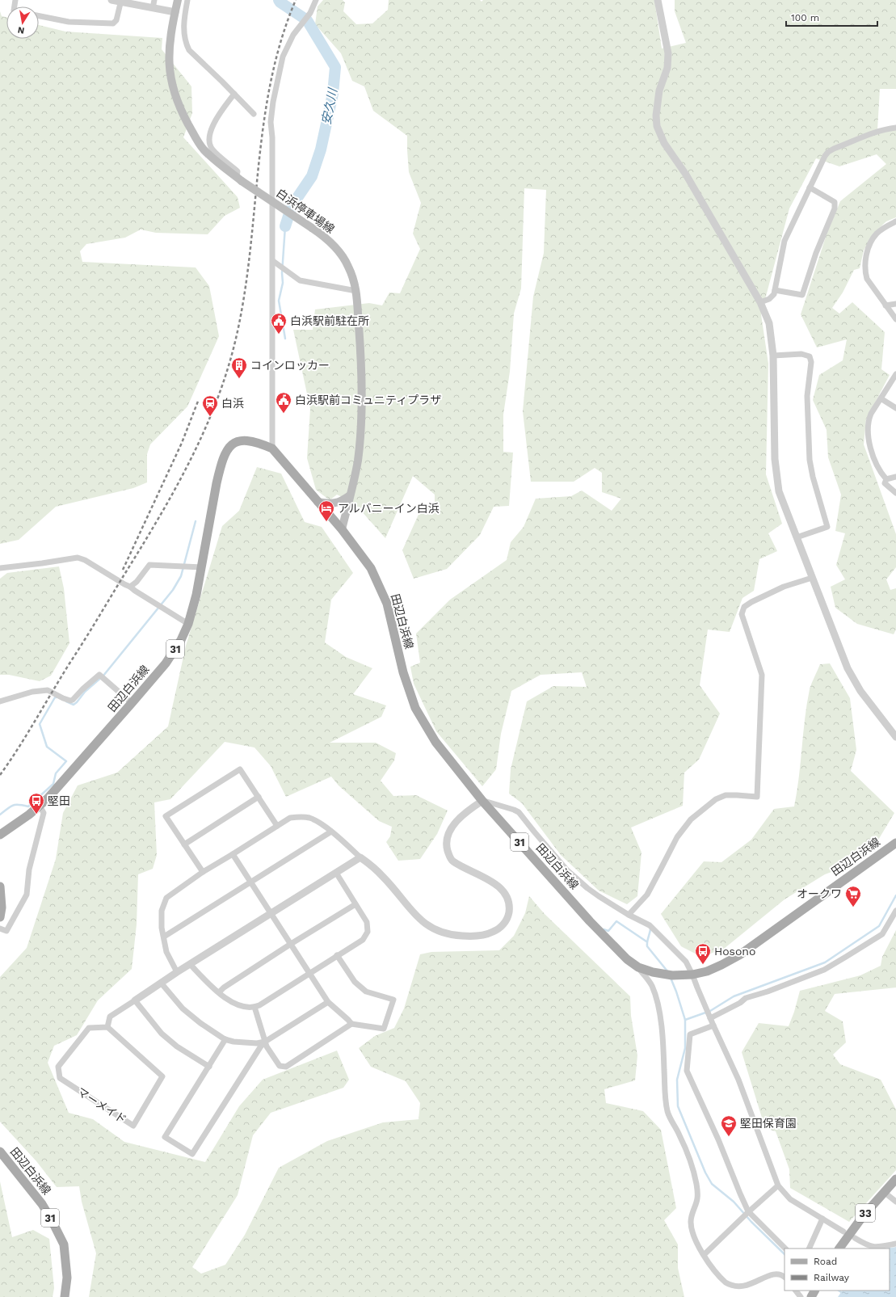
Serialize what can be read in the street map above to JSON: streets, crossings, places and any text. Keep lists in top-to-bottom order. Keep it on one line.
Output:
{"streets":{"main road":["白浜停車場線","田辺白浜線","31","33"],"street":["マーメイド"]},"crossings":[["白浜停車場線","田辺白浜線"]],"water":["安久川"],"places":{"public building":["白浜駅前駐在所","白浜駅前コミュニティプラザ"],"building":["コインロッカー"],"station":["白浜"],"hotel":["アルバニーイン白浜"],"bus stop":["堅田","Hosono"],"supermarket":["オークワ"],"school or university":["堅田保育園"]},"legend":["Road","Railway"],"scale_bar":"100 m","north":"bottom"}
